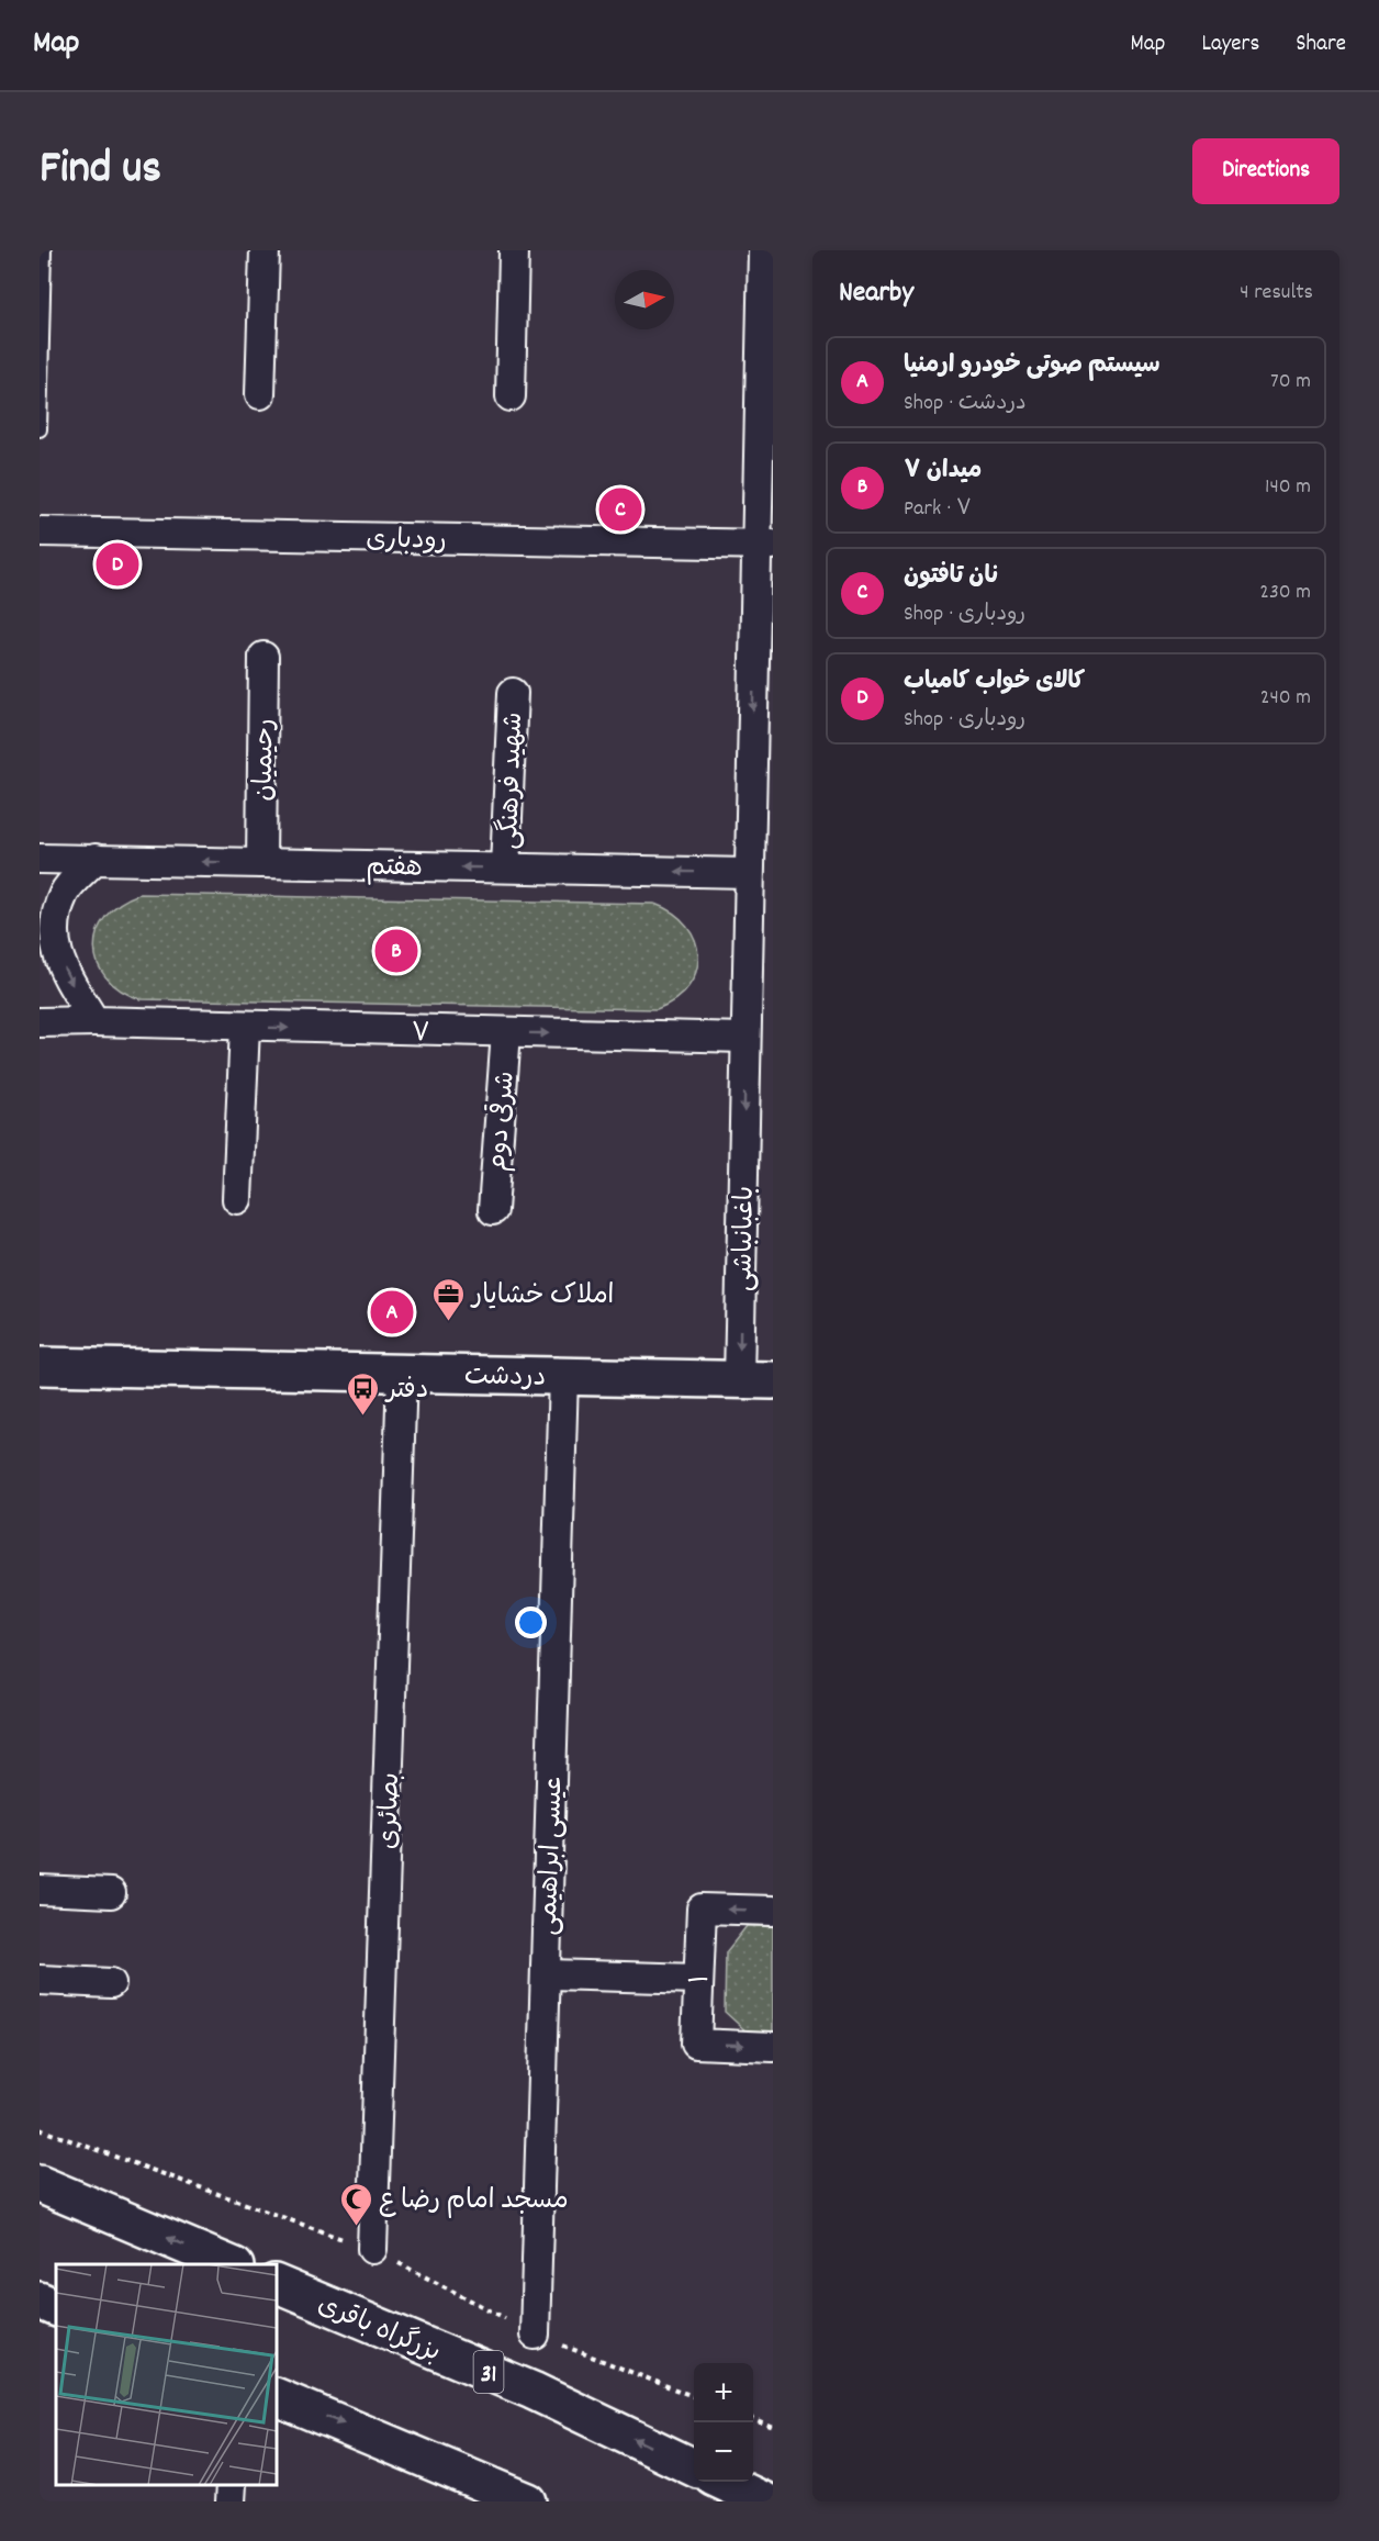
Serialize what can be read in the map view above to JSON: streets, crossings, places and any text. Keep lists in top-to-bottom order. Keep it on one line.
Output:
{"streets":{"main road":["دردشت","بزرگراه باقری","31"],"street":["رودباری","رحیمیان","شهید فرهنگی","هفتم","۷","شرقی دوم","باغبانباشی","بصائری","عیسی ابراهیمی","۱"]},"crossings":[["رودباری","باغبانباشی"],["رحیمیان","هفتم"],["شهید فرهنگی","هفتم"],["هفتم","باغبانباشی"],["۷","شرقی دوم"],["۷","باغبانباشی"],["باغبانباشی","دردشت"],["دردشت","بصائری"],["دردشت","عیسی ابراهیمی"]],"one_way":["هفتم","۷","باغبانباشی"],"places":{"office":["املاک خشایار"],"bus stop":["دفتر"],"mosque":["مسجد امام رضا ع"]},"north":"right","page":{"header":"Map","nav":["Map","Layers","Share"],"title":"Find us","buttons":"Directions","heading":["Nearby","4 results"],"list":[{"mark":"A","name":"سیستم صوتی خودرو ارمنیا","note":"Shop · دردشت","value":"70 m"},{"mark":"B","name":"میدان ۷","note":"Park · ۷","value":"140 m"},{"mark":"C","name":"نان تافتون","note":"Shop · رودباری","value":"230 m"},{"mark":"D","name":"کالای خواب کامیاب","note":"Shop · رودباری","value":"240 m"}],"pins":["C","D","B","A"],"map_buttons":["+","−"]}}
